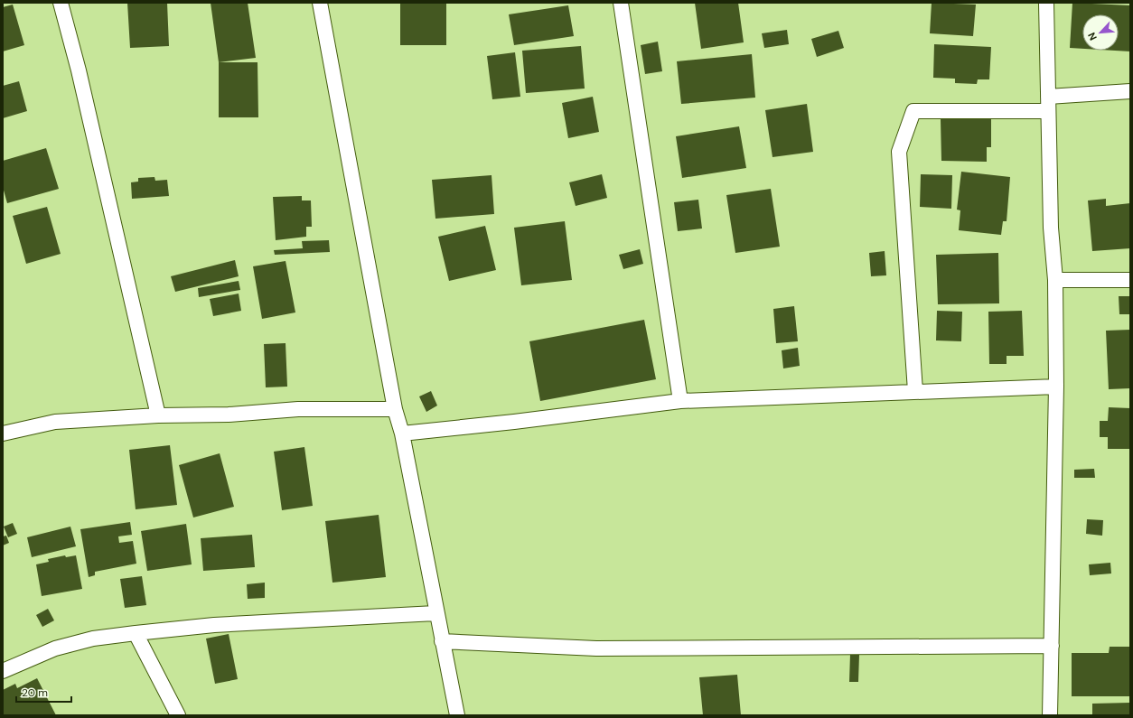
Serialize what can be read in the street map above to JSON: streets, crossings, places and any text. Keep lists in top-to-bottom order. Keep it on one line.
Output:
{"scale_bar":"20 m","north":"bottom left"}
